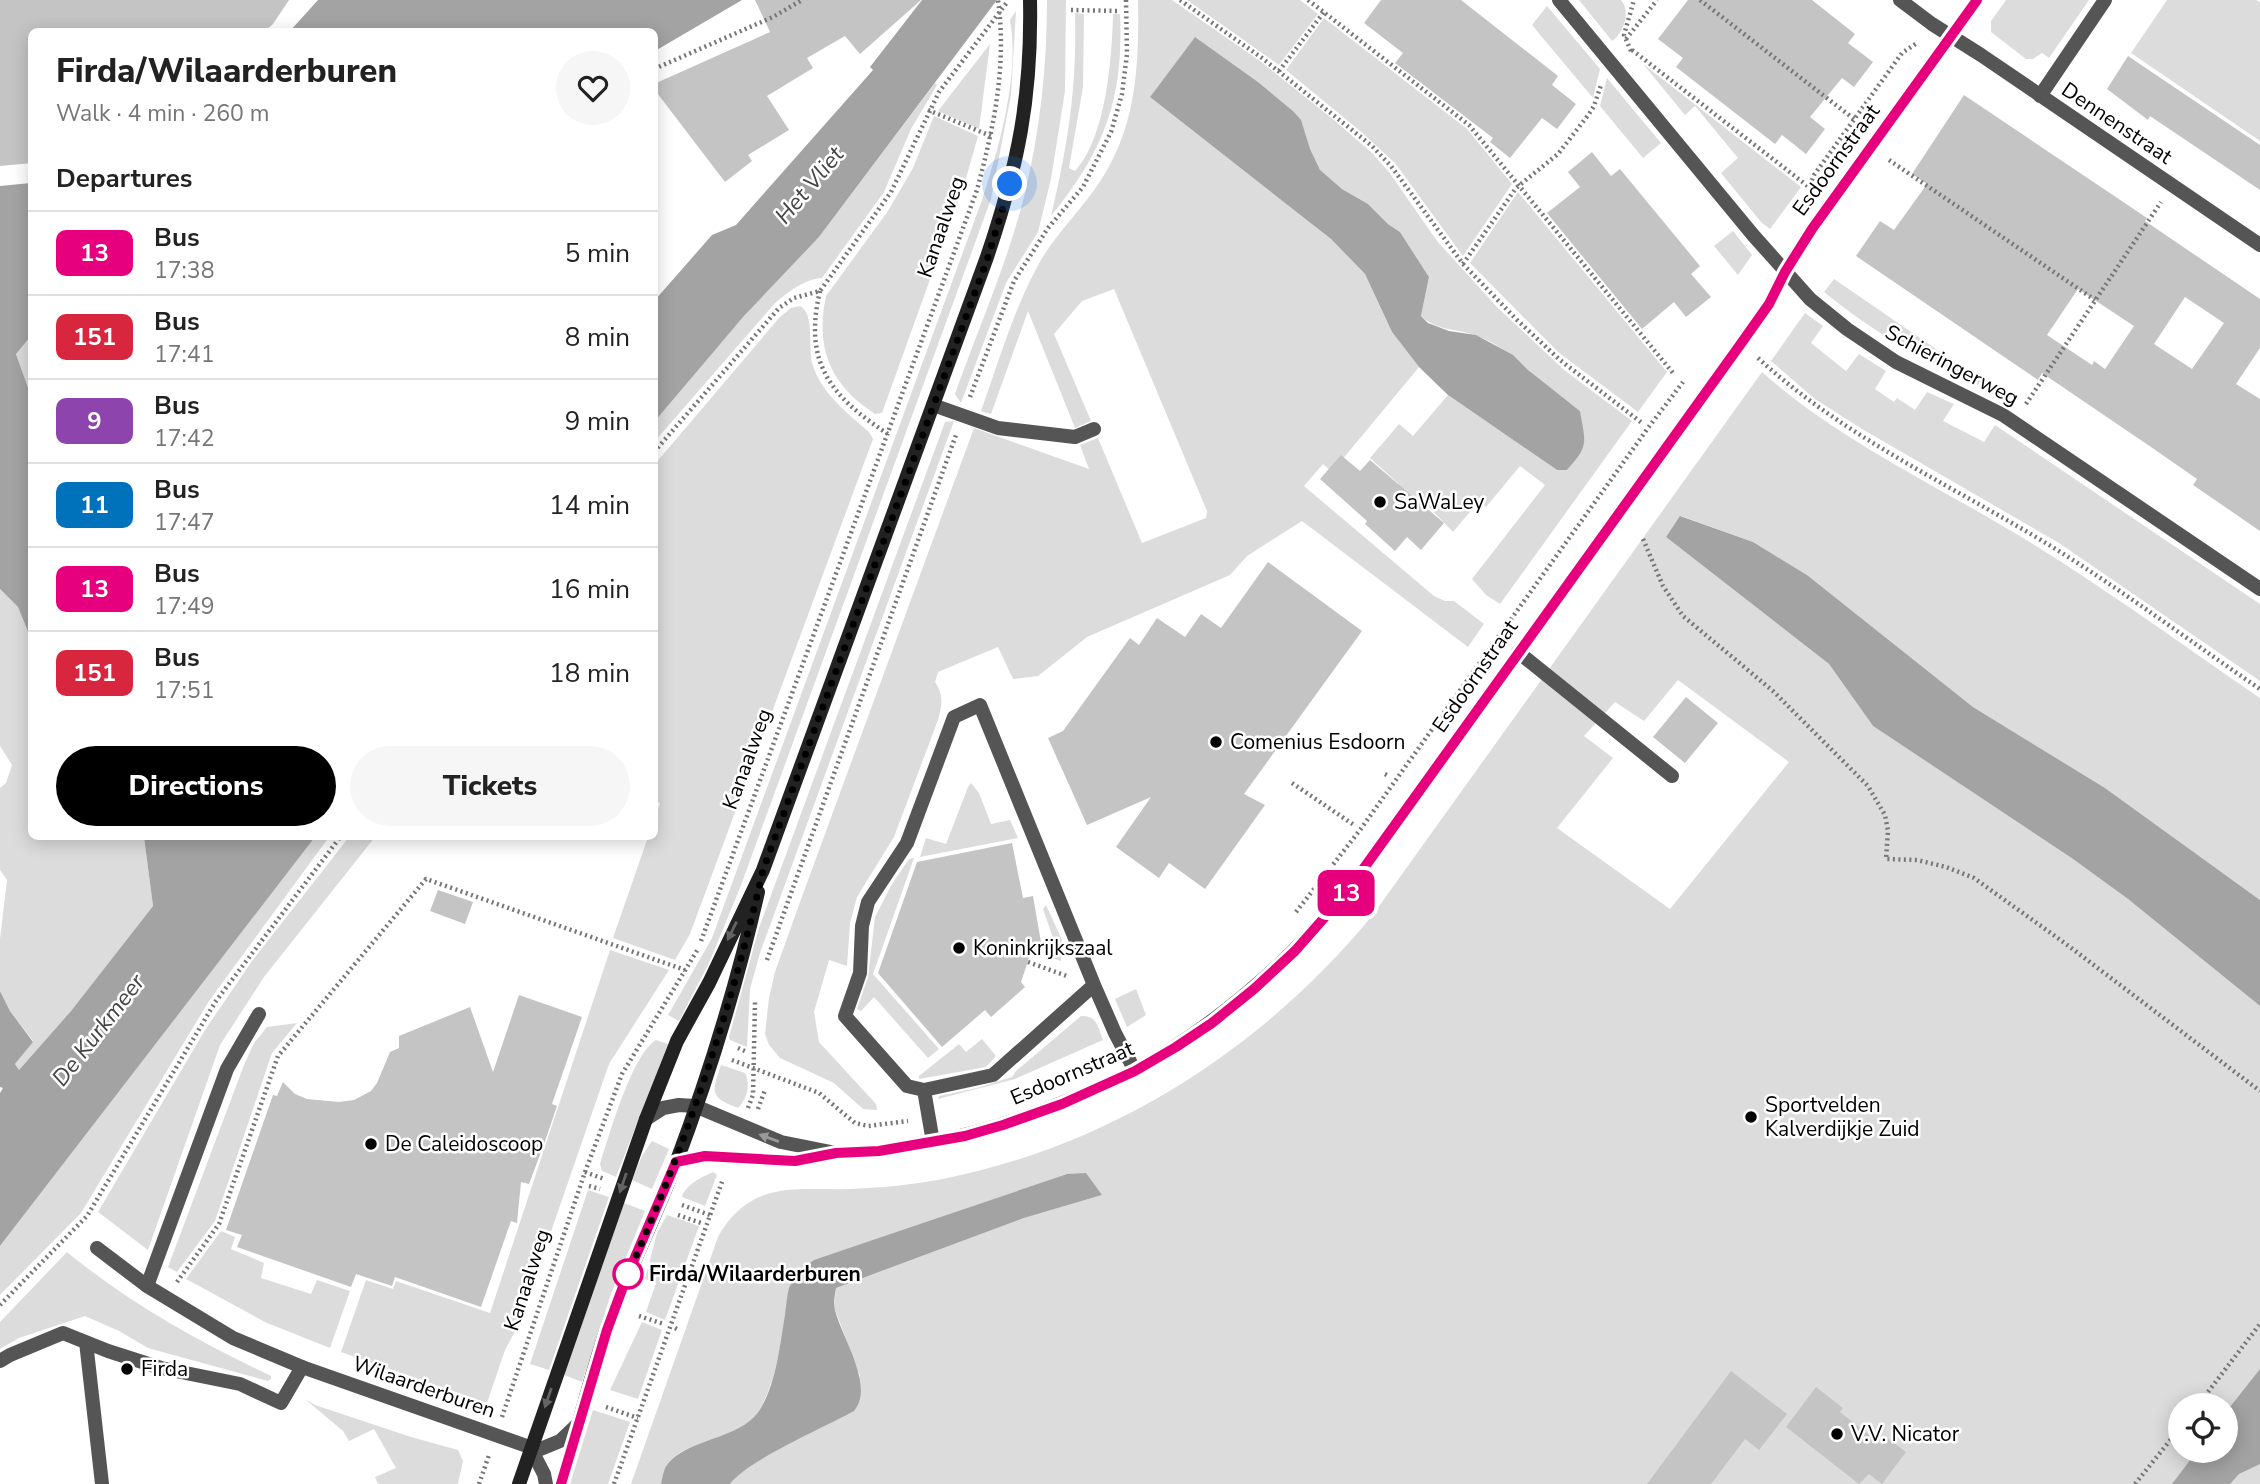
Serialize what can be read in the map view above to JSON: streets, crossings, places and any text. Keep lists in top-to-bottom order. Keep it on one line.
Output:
{"streets":{"street":["Dennenstraat","Esdoornstraat","Schieringerweg","Wilaarderburen"],"path":["Kanaalweg"]},"crossings":[["Dennenstraat","Esdoornstraat"],["Esdoornstraat","Schieringerweg"],["Kanaalweg","Wilaarderburen"]],"water":["Het Vliet","De Kurkmeer"],"places":["SaWaLey","Comenius Esdoorn","Koninkrijkszaal","Sportvelden Kalverdijkje Zuid","De Caleidoscoop","Firda/Wilaarderburen","Firda","V.V. Nicator"],"lines":["bus line 13"],"page":{"on_map":"13","heading":[["Firda/Wilaarderburen","Walk · 4 min · 260 m"],"Departures"],"list":[{"mark":"13","name":"Bus","note":"17:38","value":"5 min"},{"mark":"151","name":"Bus","note":"17:41","value":"8 min"},{"mark":"9","name":"Bus","note":"17:42","value":"9 min"},{"mark":"11","name":"Bus","note":"17:47","value":"14 min"},{"mark":"13","name":"Bus","note":"17:49","value":"16 min"},{"mark":"151","name":"Bus","note":"17:51","value":"18 min"}],"buttons":["Directions","Tickets"]}}
